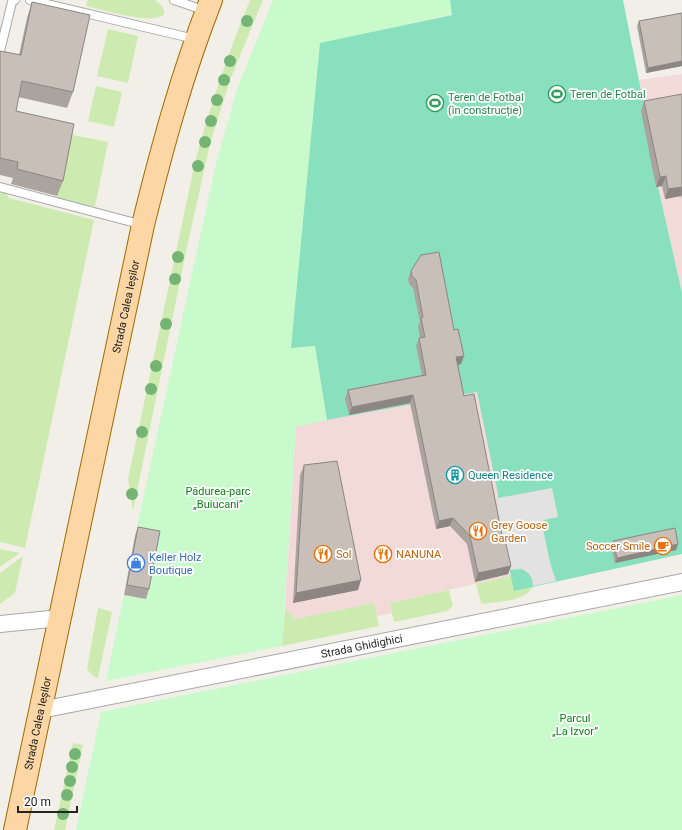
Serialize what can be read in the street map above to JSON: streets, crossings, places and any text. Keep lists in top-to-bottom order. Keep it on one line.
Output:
{"streets":{"main road":["Strada Calea Ieșilor"],"street":["Strada Ghidighici"]},"crossings":[["Strada Calea Ieșilor","Strada Ghidighici"]],"parks":["Pădurea-parc „Buiucani”","Parcul „La Izvor”"],"places":{"sports":["Teren de Fotbal","Teren de Fotbal (în construcție)"],"building":["Queen Residence"],"restaurant":["Grey Goose Garden","Sol","NANUNA"],"cafe":["Soccer Smile"],"shop":["Keller Holz Boutique"]},"scale_bar":"20 m"}
